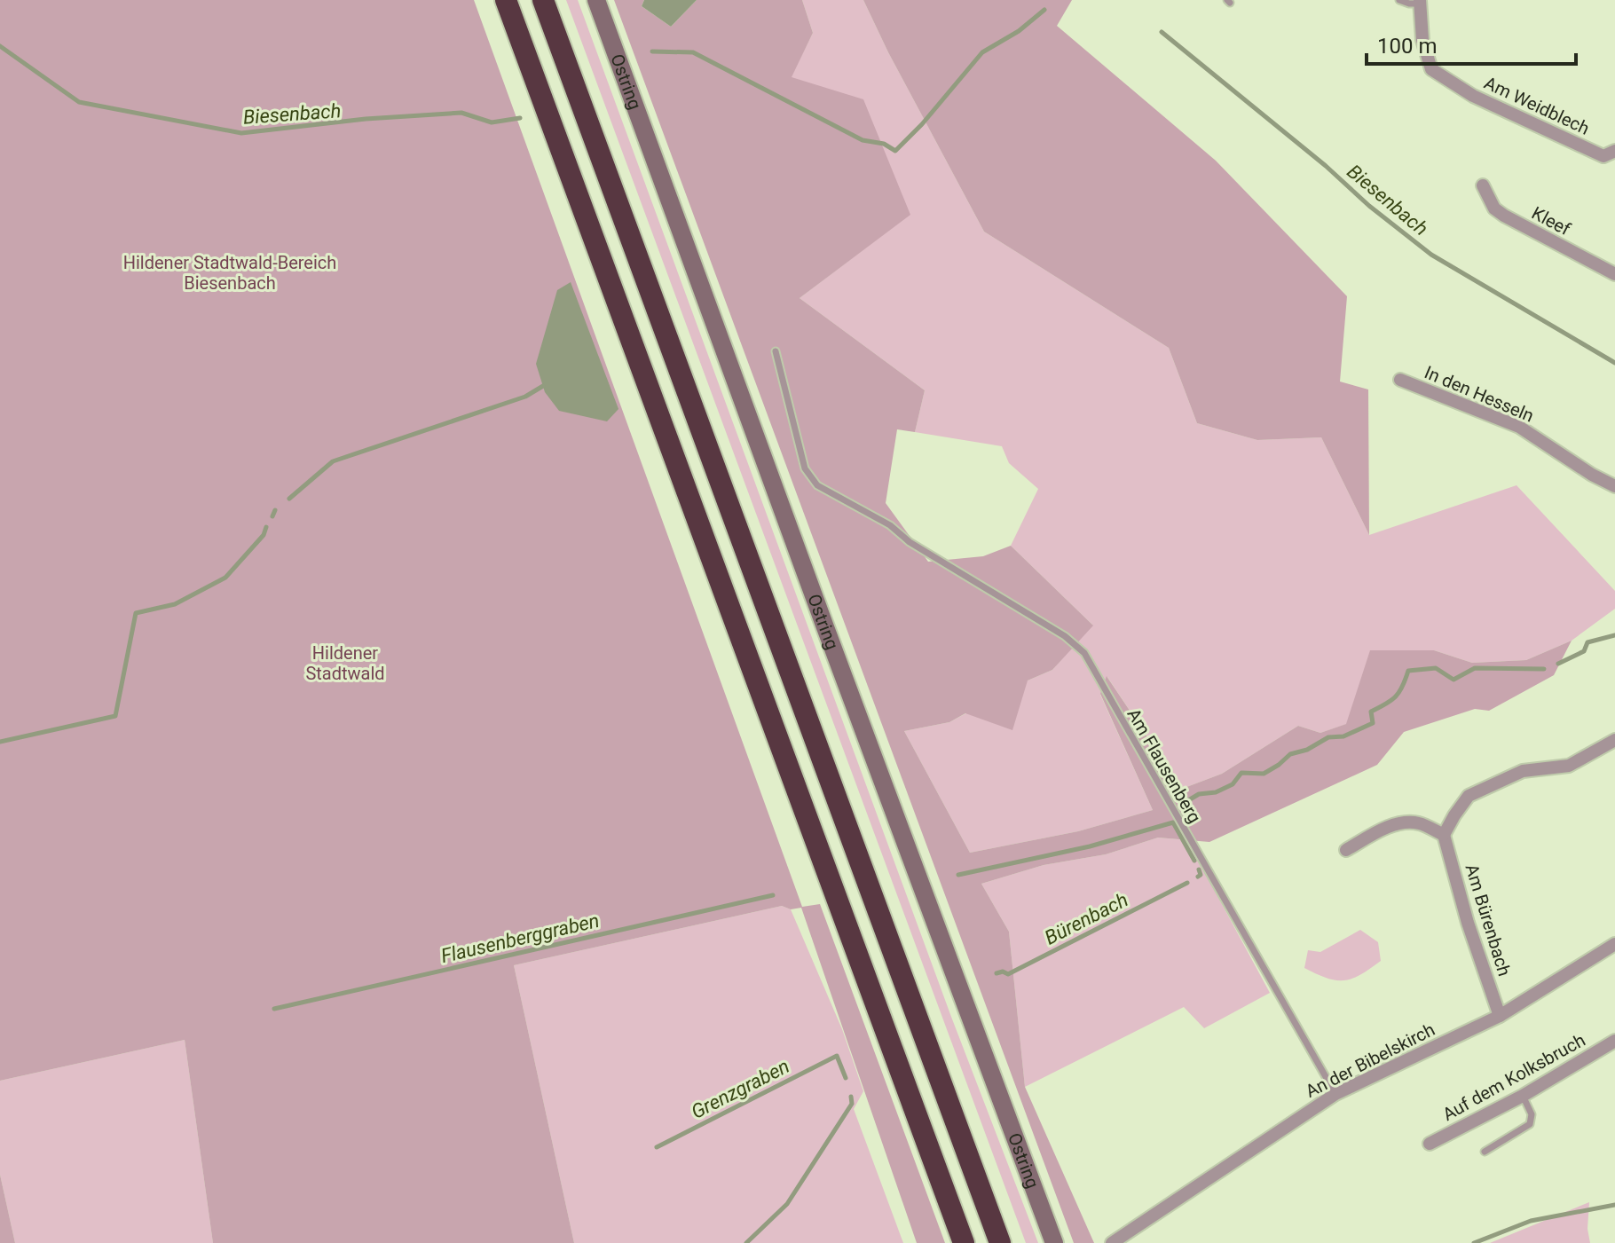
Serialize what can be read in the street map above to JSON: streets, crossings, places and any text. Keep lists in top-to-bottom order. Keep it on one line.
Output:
{"streets":{"main road":["Ostring"],"street":["Am Weidblech","Kleef","In den Hesseln","Am Bürenbach","An der Bibelskirch","Auf dem Kolksbruch"],"lane":["Am Flausenberg"]},"crossings":[["Am Flausenberg","An der Bibelskirch"],["Am Bürenbach","An der Bibelskirch"]],"water":["Biesenbach","Bürenbach","Flausenberggraben","Grenzgraben"],"parks":["Hildener Stadtwald-Bereich Biesenbach","Hildener Stadtwald"],"scale_bar":"100 m"}
